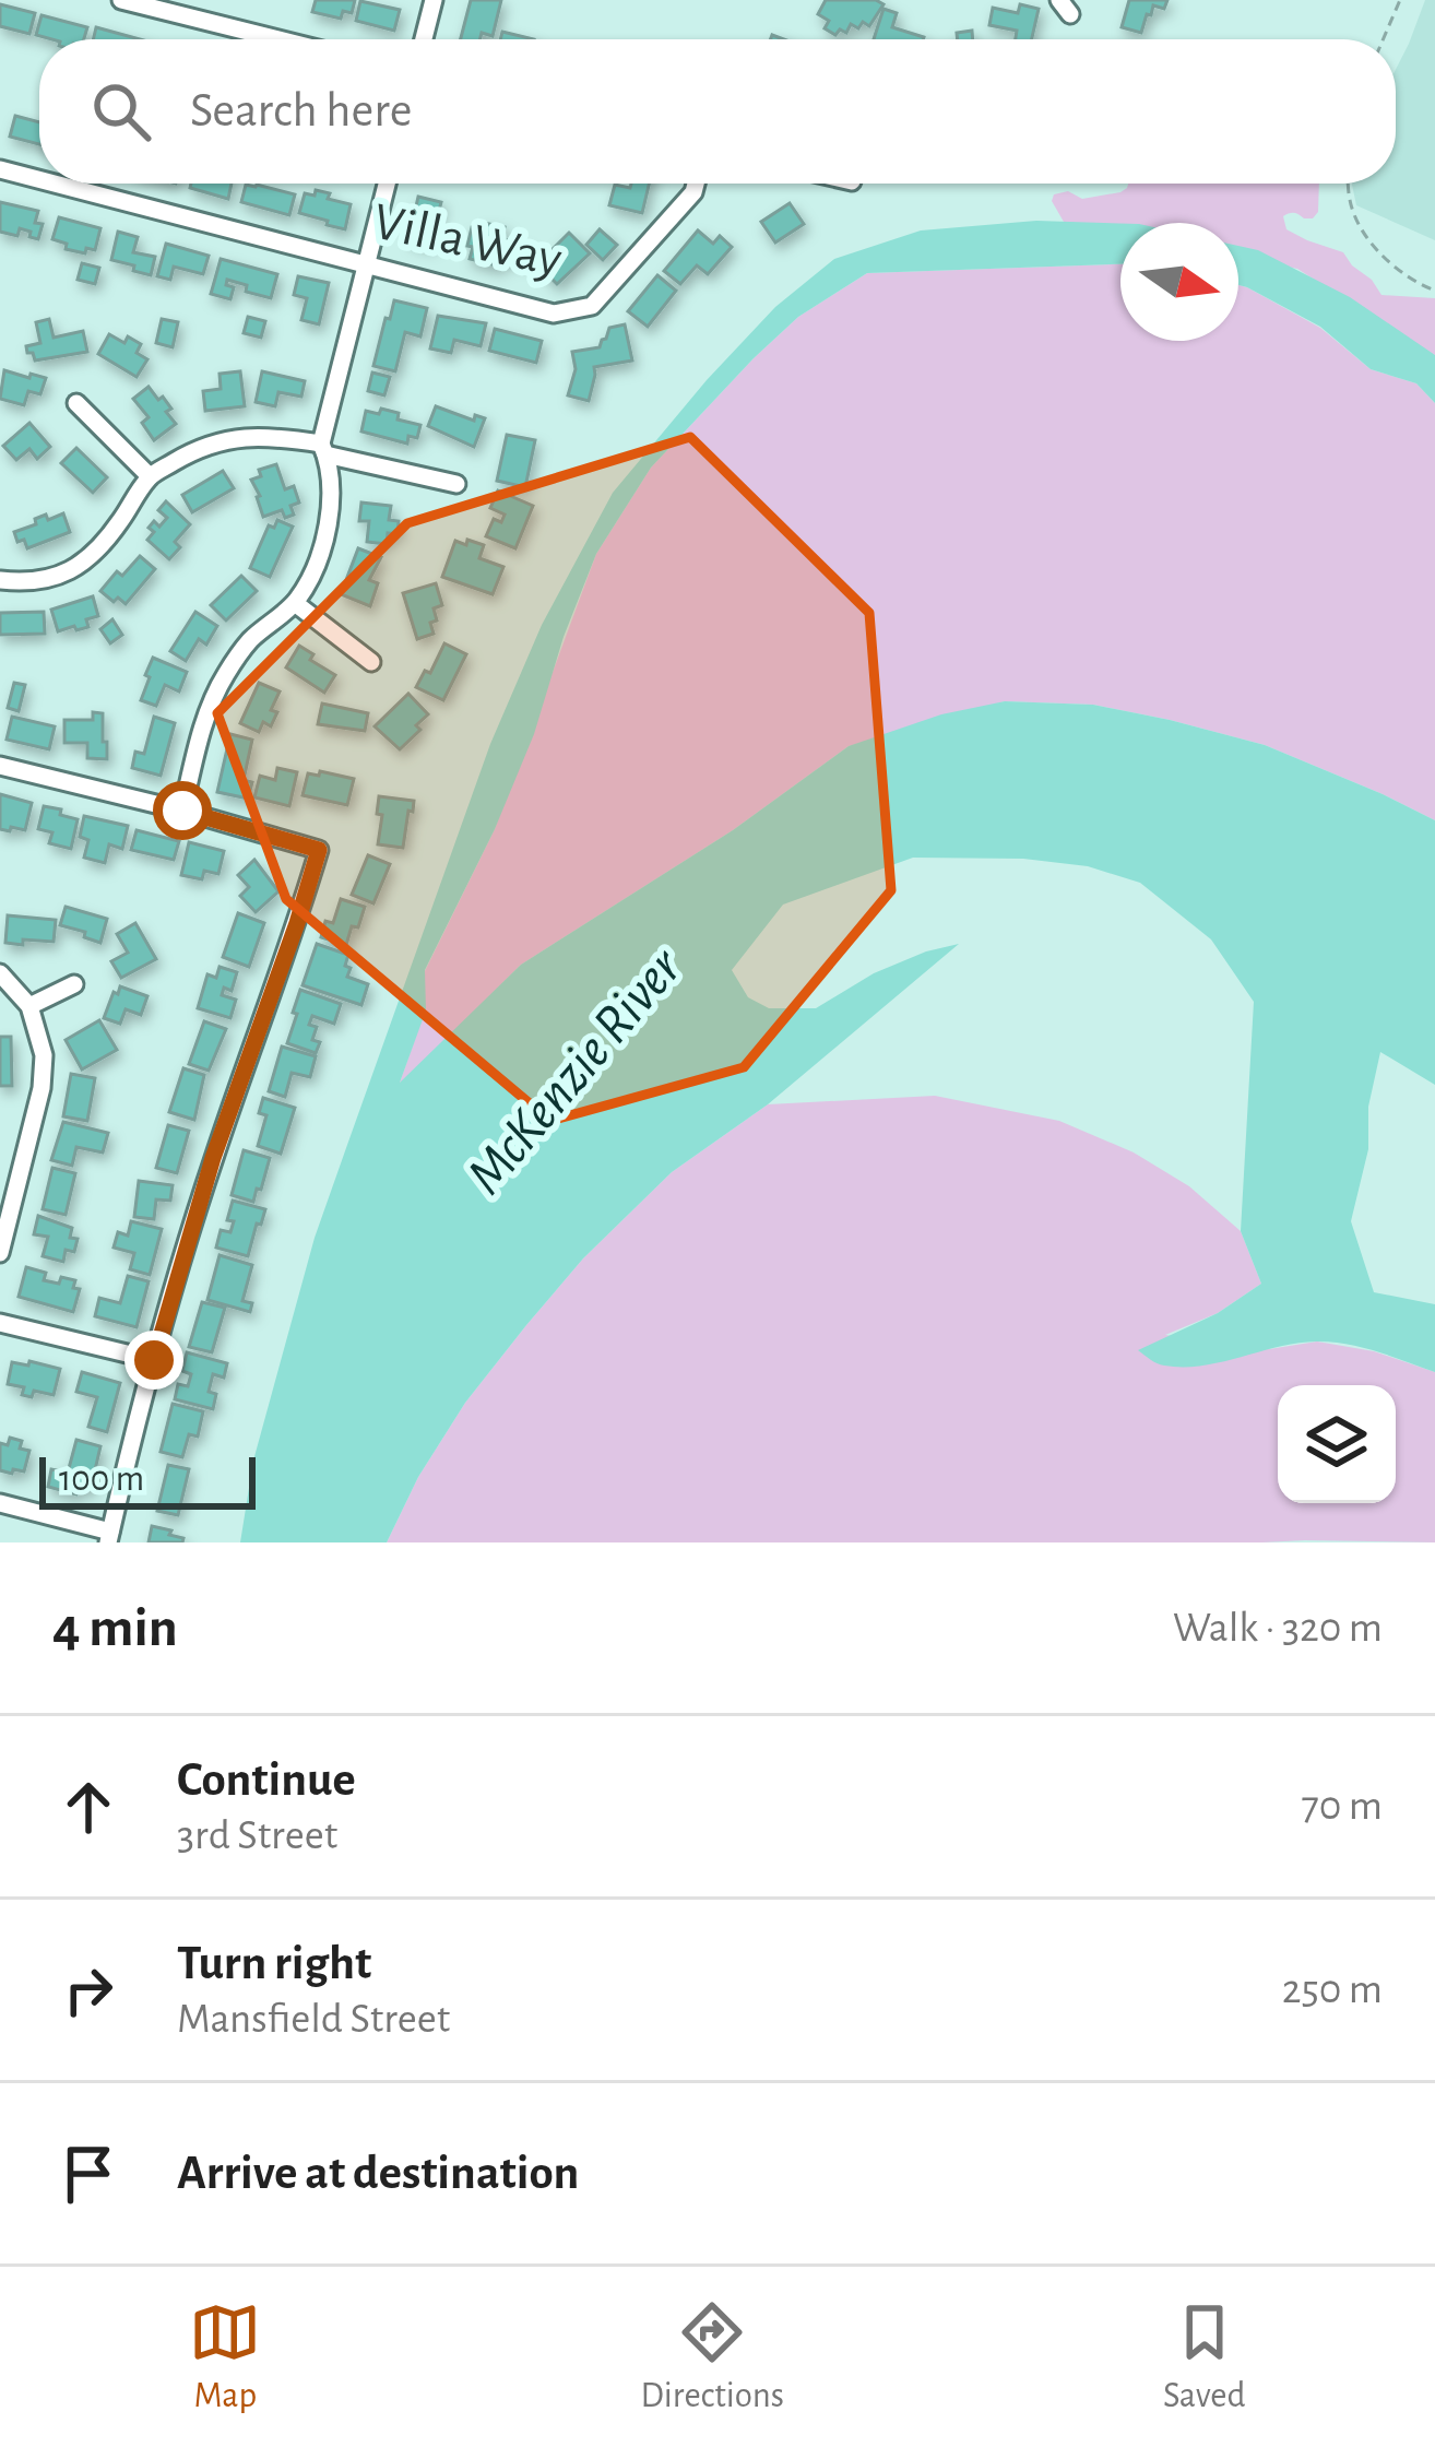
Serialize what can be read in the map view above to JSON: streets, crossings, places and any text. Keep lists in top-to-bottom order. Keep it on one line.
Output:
{"streets":{"street":["Villa Way"]},"water":["McKenzie River"],"scale_bar":"100 m","north":"right","page":{"search":"Search here","scale":"100 m","heading":["4 min","Walk · 320 m"],"list":[["Continue","3rd Street","70 m"],["Turn right","Mansfield Street","250 m"],"Arrive at destination"],"nav":["Map","Directions","Saved"]}}
